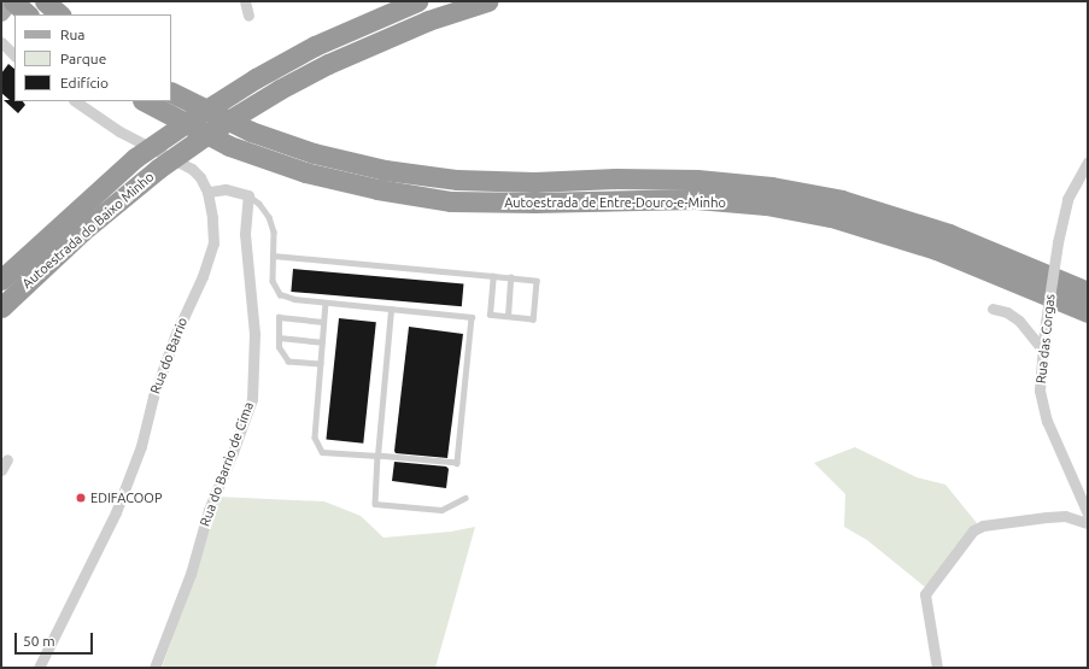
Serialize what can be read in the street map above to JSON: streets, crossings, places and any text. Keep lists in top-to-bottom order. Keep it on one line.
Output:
{"streets":{"highway":["Autoestrada de Entre-Douro-e-Minho","Autoestrada do Baixo Minho"],"street":["Rua das Corgas","Rua do Barrio","Rua do Barrio de Cima"]},"places":["EDIFACOOP"],"legend":["Rua","Parque","Edifício"],"scale_bar":"50 m"}
